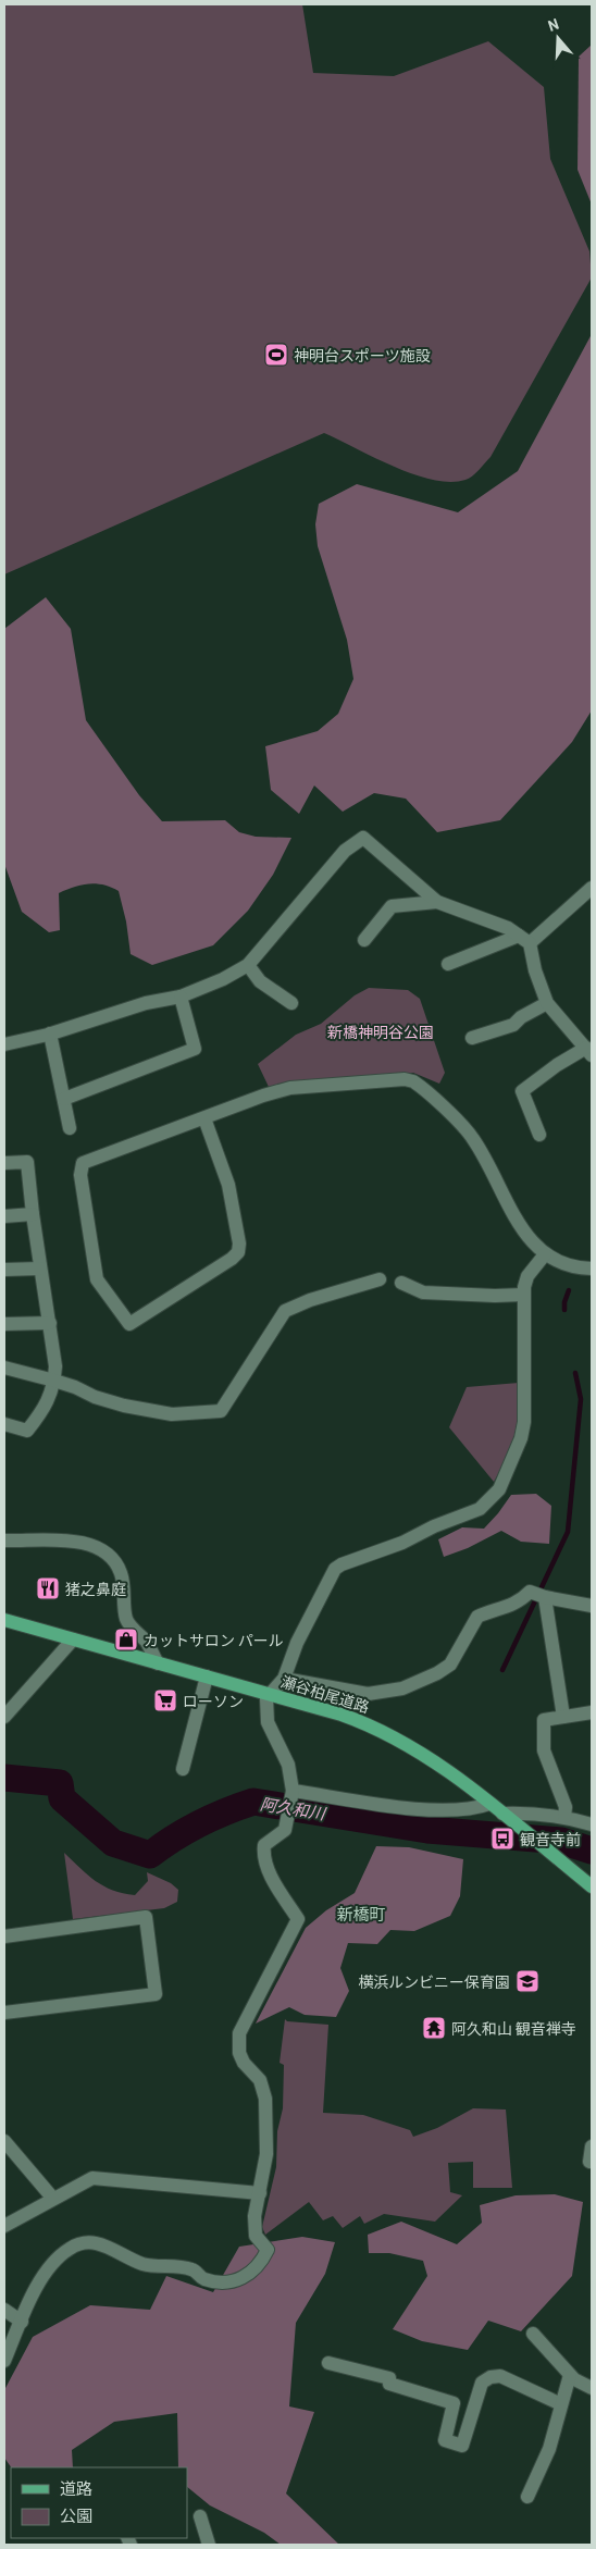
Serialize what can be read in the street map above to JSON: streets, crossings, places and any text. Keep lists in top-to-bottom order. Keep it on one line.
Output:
{"streets":{"main road":["瀬谷柏尾道路"]},"districts":["新橋町"],"water":["阿久和川"],"parks":["新橋神明谷公園"],"places":{"sports":["神明台スポーツ施設"],"restaurant":["猪之鼻庭"],"shop":["カットサロン パール"],"supermarket":["ローソン"],"bus stop":["観音寺前"],"school or university":["横浜ルンビニー保育園"],"temple":["阿久和山 観音禅寺"]},"legend":["道路","公園"],"north":"top"}
